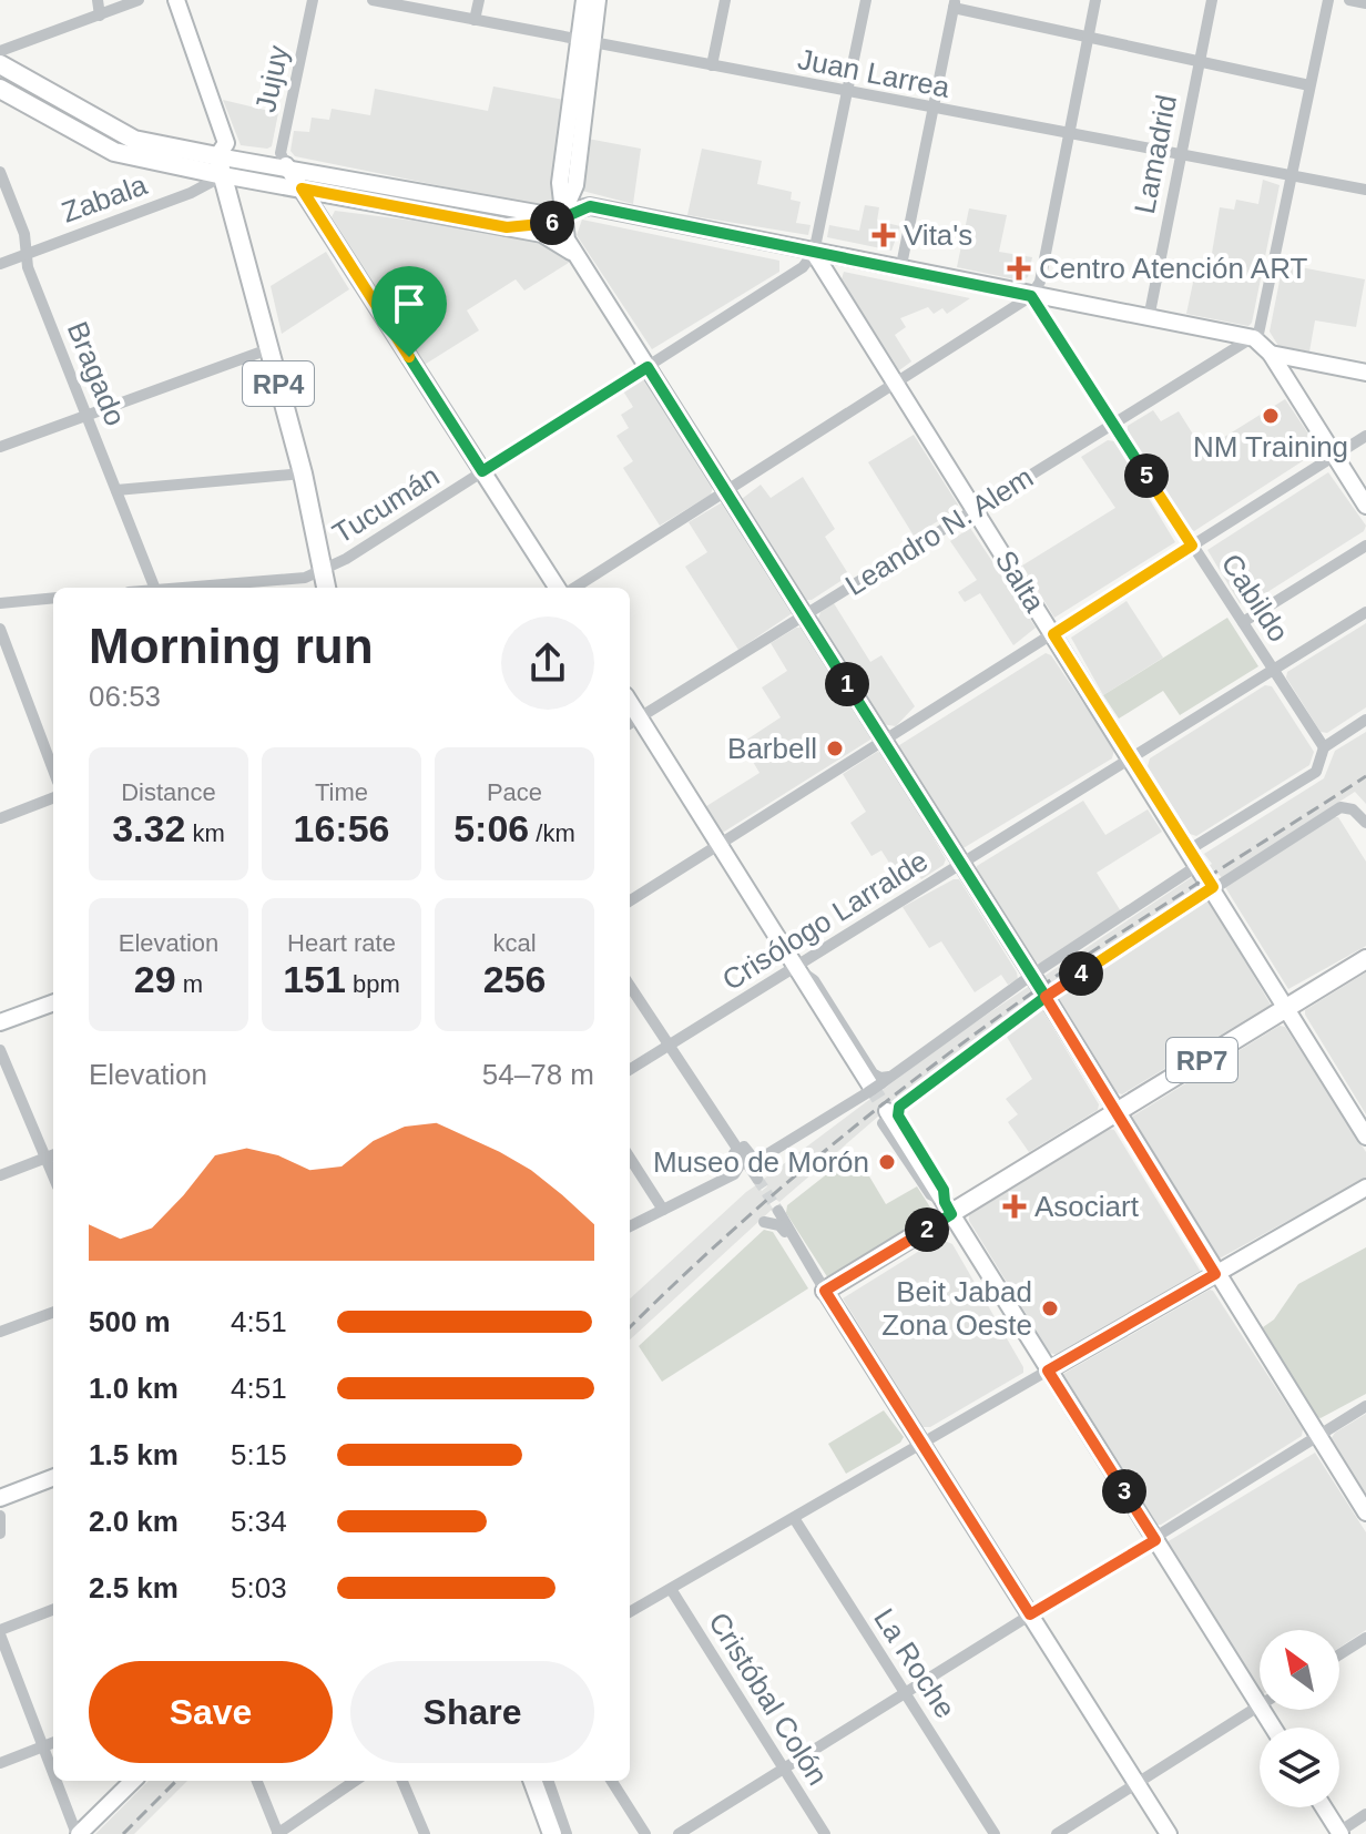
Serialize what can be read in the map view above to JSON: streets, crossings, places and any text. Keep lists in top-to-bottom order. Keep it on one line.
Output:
{"streets":{"main road":["RP4","RP7"],"street":["Juan Larrea","Jujuy","Lamadrid","Zabala","Bragado","Tucumán","Leandro N. Alem","Salta","Cabildo","Crisólogo Larralde","La Roche","Cristóbal Colón"]},"crossings":[["Juan Larrea","Lamadrid"],["Zabala","Bragado"],["Zabala","RP4"],["RP4","Tucumán"],["Tucumán","Salta"],["Leandro N. Alem","Salta"],["Leandro N. Alem","Cabildo"],["Salta","Crisólogo Larralde"],["Salta","RP7"],["Cabildo","Crisólogo Larralde"]],"places":{"health":["Vita's","Centro Atención ART","Asociart"],"other":["NM Training","Barbell","Museo de Morón","Beit Jabad Zona Oeste"]},"north":"top left","page":{"pins":["6","5","1","4","2","3"],"heading":["Morning run","06:53"],"stats":[["Distance","3.32 km"],["Time","16:56"],["Pace","5:06 /km"],["Elevation","29 m"],["Heart rate","151 bpm"],["kcal","256"]],"chart":["Elevation","54–78 m"],"list":[{"name":"500 m","note":"4:51"},{"name":"1.0 km","note":"4:51"},{"name":"1.5 km","note":"5:15"},{"name":"2.0 km","note":"5:34"},{"name":"2.5 km","note":"5:03"}],"buttons":["Save","Share"]}}
